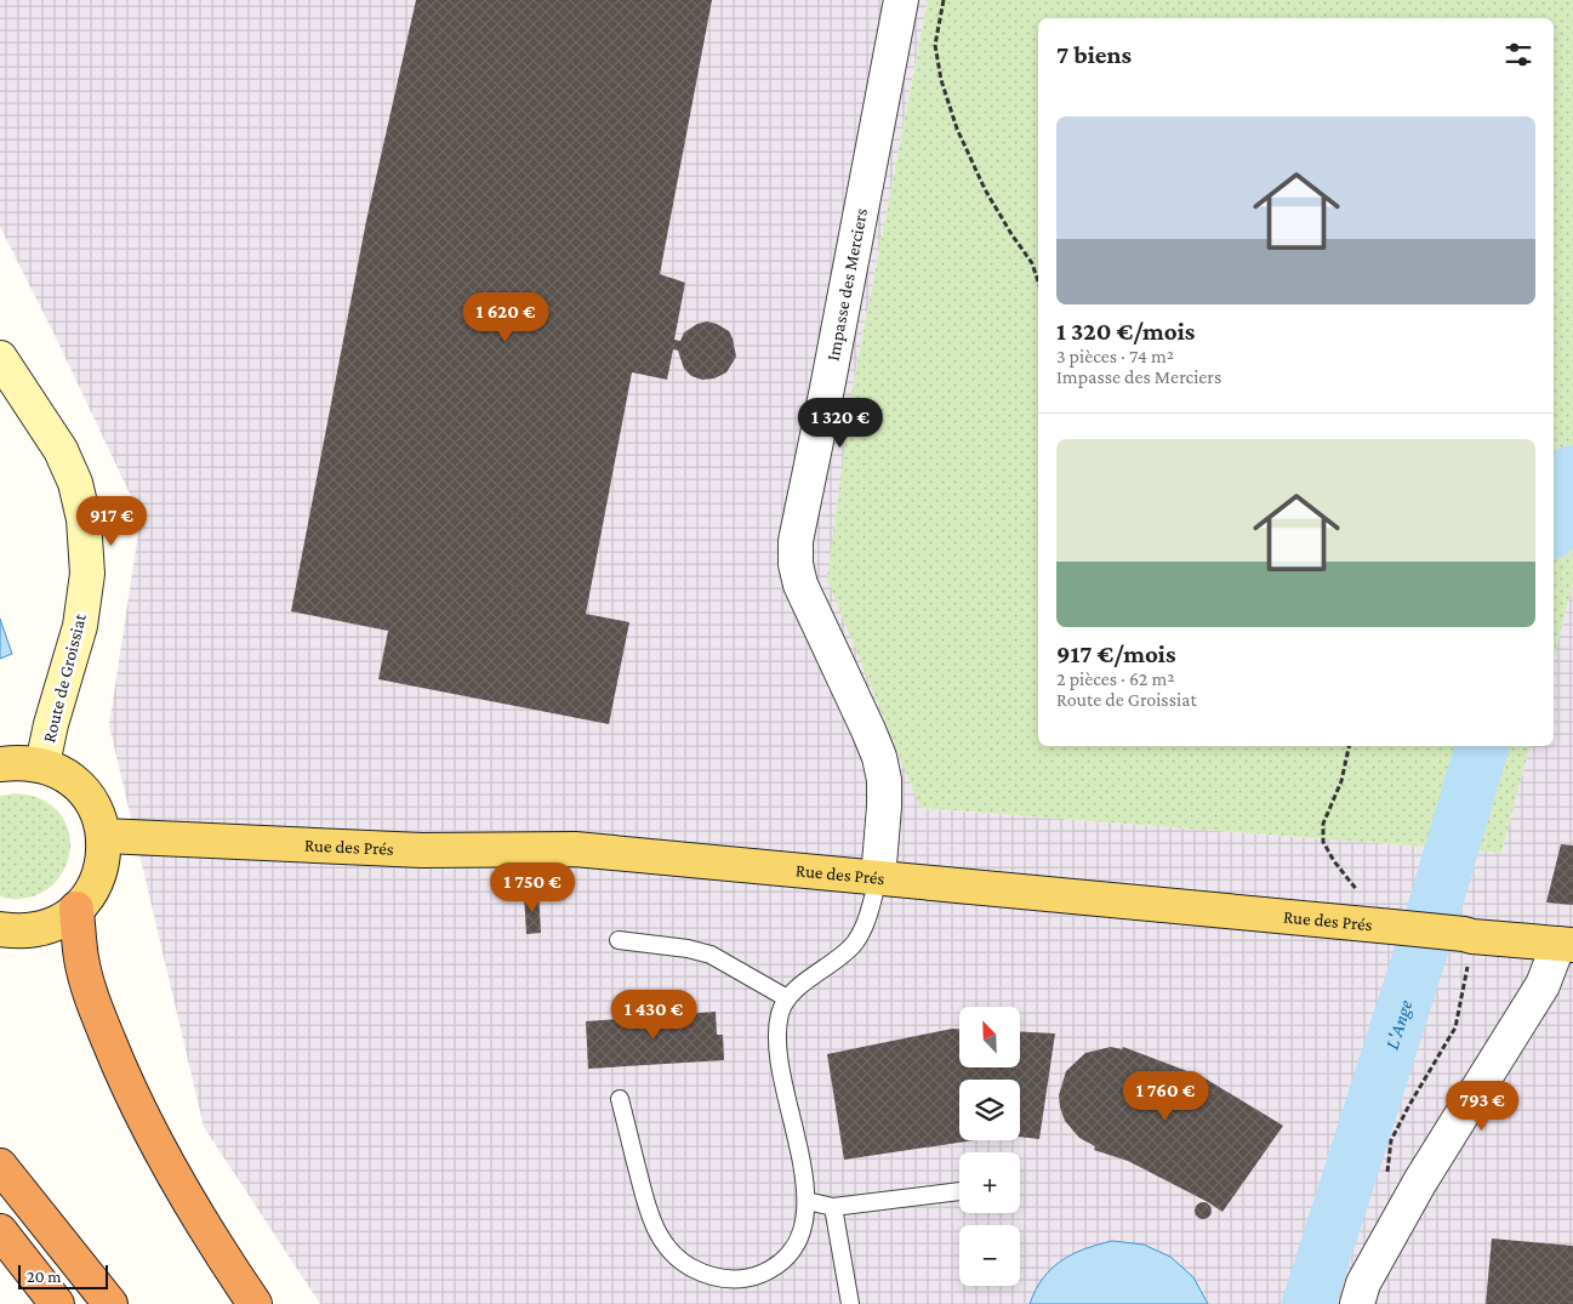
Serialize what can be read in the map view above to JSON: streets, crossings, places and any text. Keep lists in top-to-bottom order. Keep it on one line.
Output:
{"streets":{"main road":["Route de Groissiat","Rue des Prés"],"street":["Impasse des Merciers"]},"crossings":[["Impasse des Merciers","Rue des Prés"]],"water":["L'Ange"],"scale_bar":"20 m","north":"top left","page":{"heading":"7 biens","list":[{"name":"1 320 €/mois","note":"3 pièces · 74 m² · Impasse des Merciers"},{"name":"917 €/mois","note":"2 pièces · 62 m² · Route de Groissiat"}],"price":["1 620 €","1 320 €","917 €","1 750 €","1 430 €","1 760 €","793 €"],"map_buttons":["+","−"],"scale":"20 m"}}
